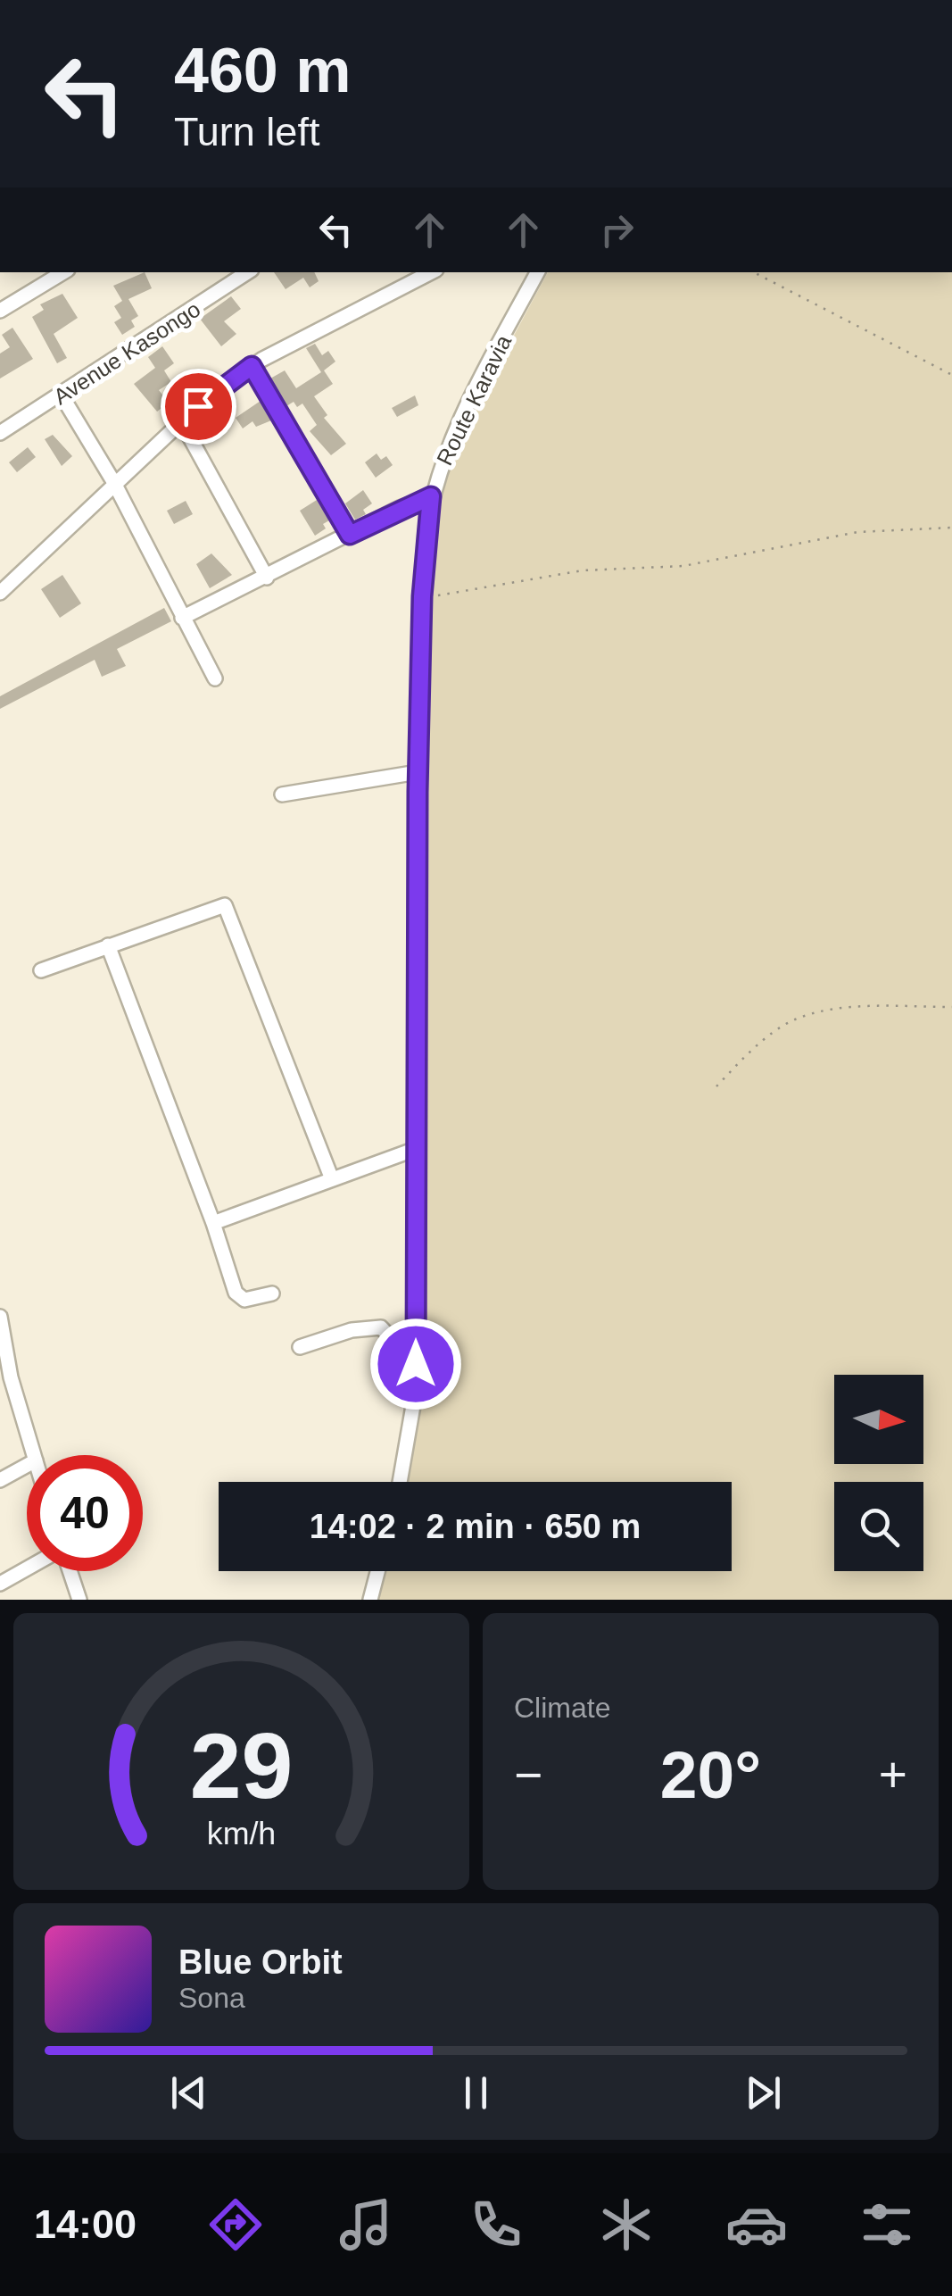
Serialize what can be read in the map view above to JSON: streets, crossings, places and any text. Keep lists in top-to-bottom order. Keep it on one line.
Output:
{"streets":{"street":["Avenue Kasongo","Route Karavia"]},"north":"right","page":{"turn":["460 m","Turn left"],"limit":"40","trip":"14:02 · 2 min · 650 m","tile":"Climate","heat":["−","20°","+"],"song":["Blue Orbit","Sona"],"tabs":"14:00","gauge":["29","km/h"]}}
